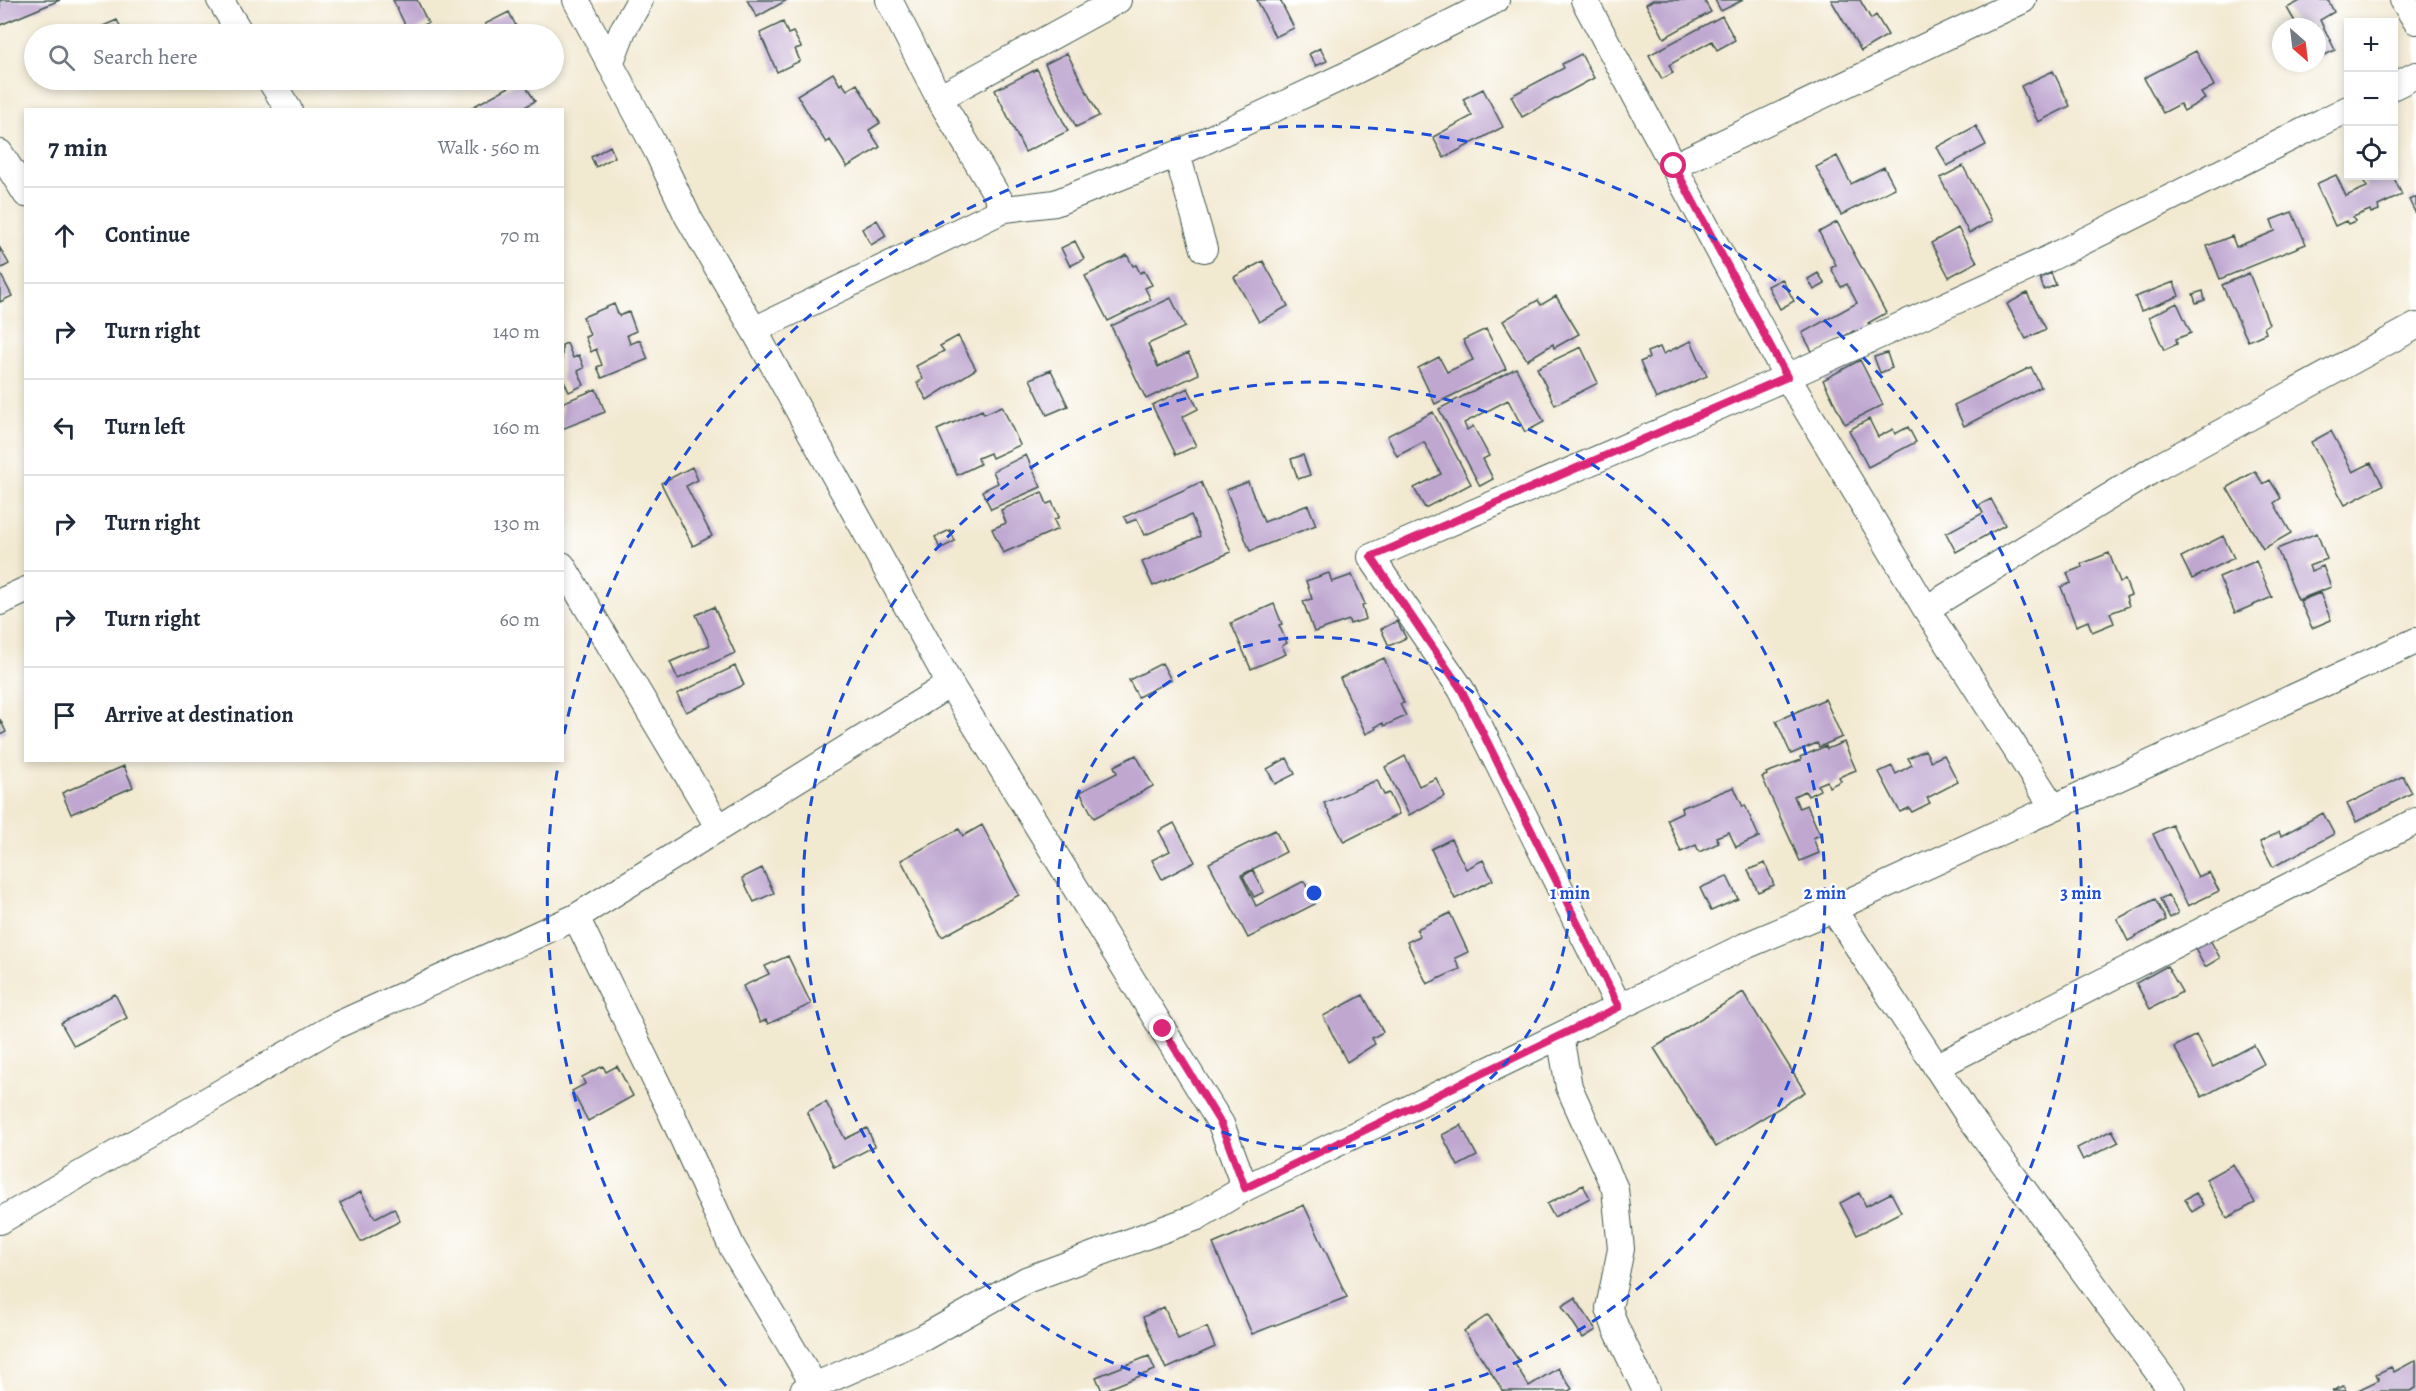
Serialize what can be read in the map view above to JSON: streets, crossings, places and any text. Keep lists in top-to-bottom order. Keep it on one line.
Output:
{"north":"bottom right","page":{"map_buttons":["+","−"],"search":"Search here","heading":["7 min","Walk · 560 m"],"list":[["Continue","70 m"],["Turn right","140 m"],["Turn left","160 m"],["Turn right","130 m"],["Turn right","60 m"],"Arrive at destination"]},"rings":["1 min","2 min","3 min"]}
